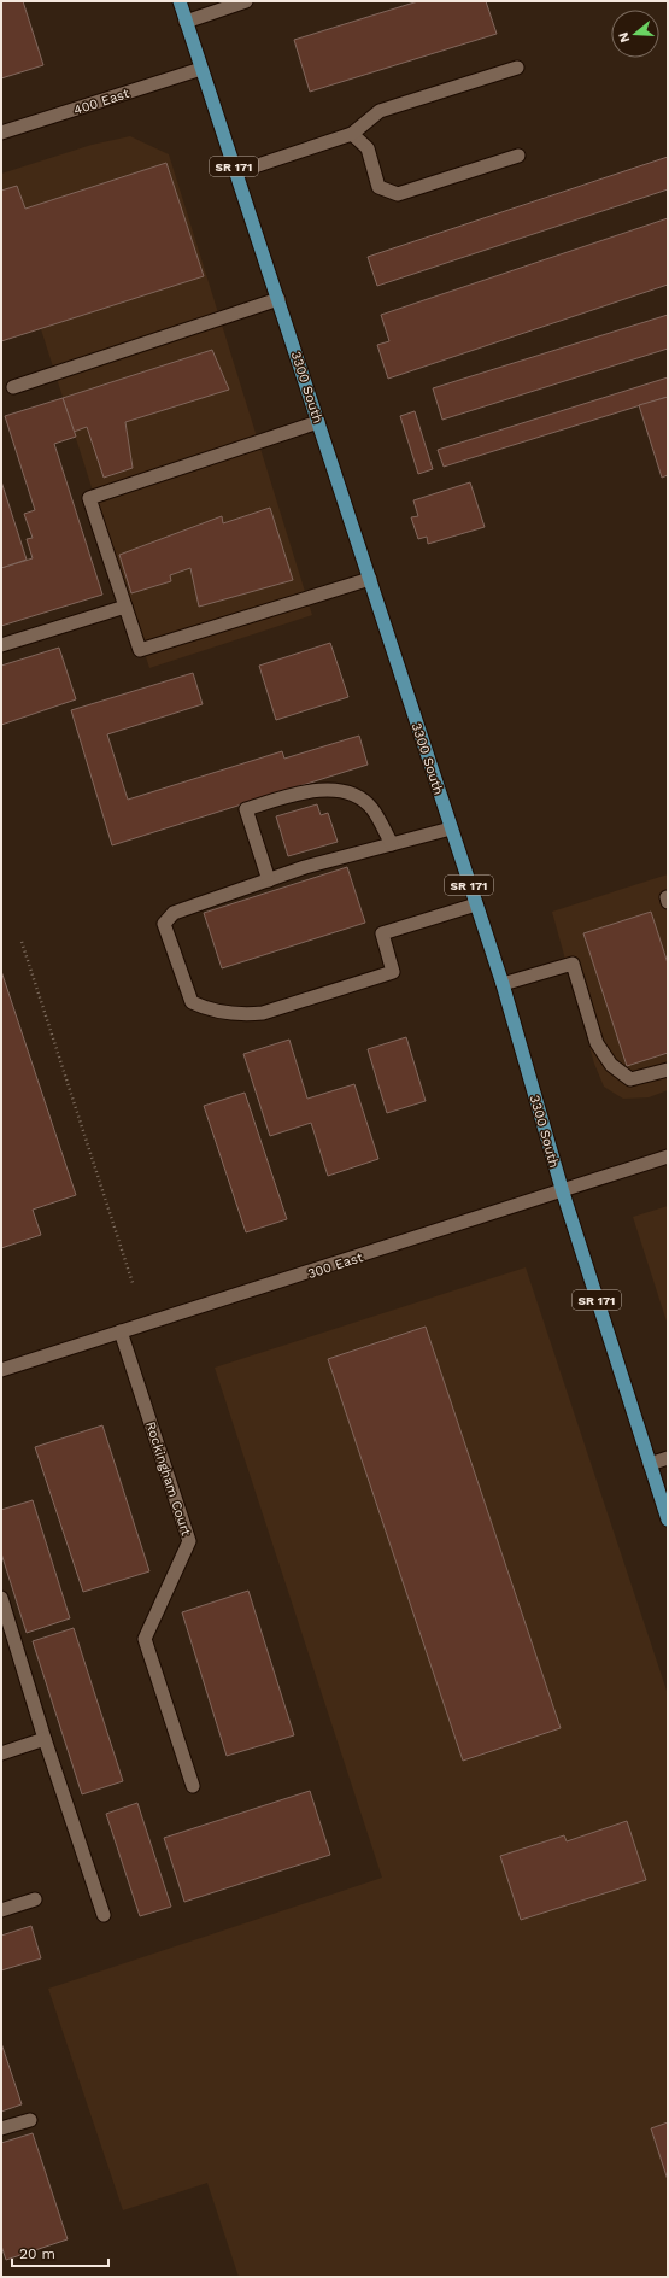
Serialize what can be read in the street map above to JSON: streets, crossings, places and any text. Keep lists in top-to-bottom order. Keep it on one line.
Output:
{"streets":{"main road":["SR 171","3300 South"],"street":["400 East","300 East","Rockingham Court"]},"crossings":[["400 East","3300 South"],["3300 South","300 East"],["300 East","Rockingham Court"]],"scale_bar":"20 m","north":"left"}
